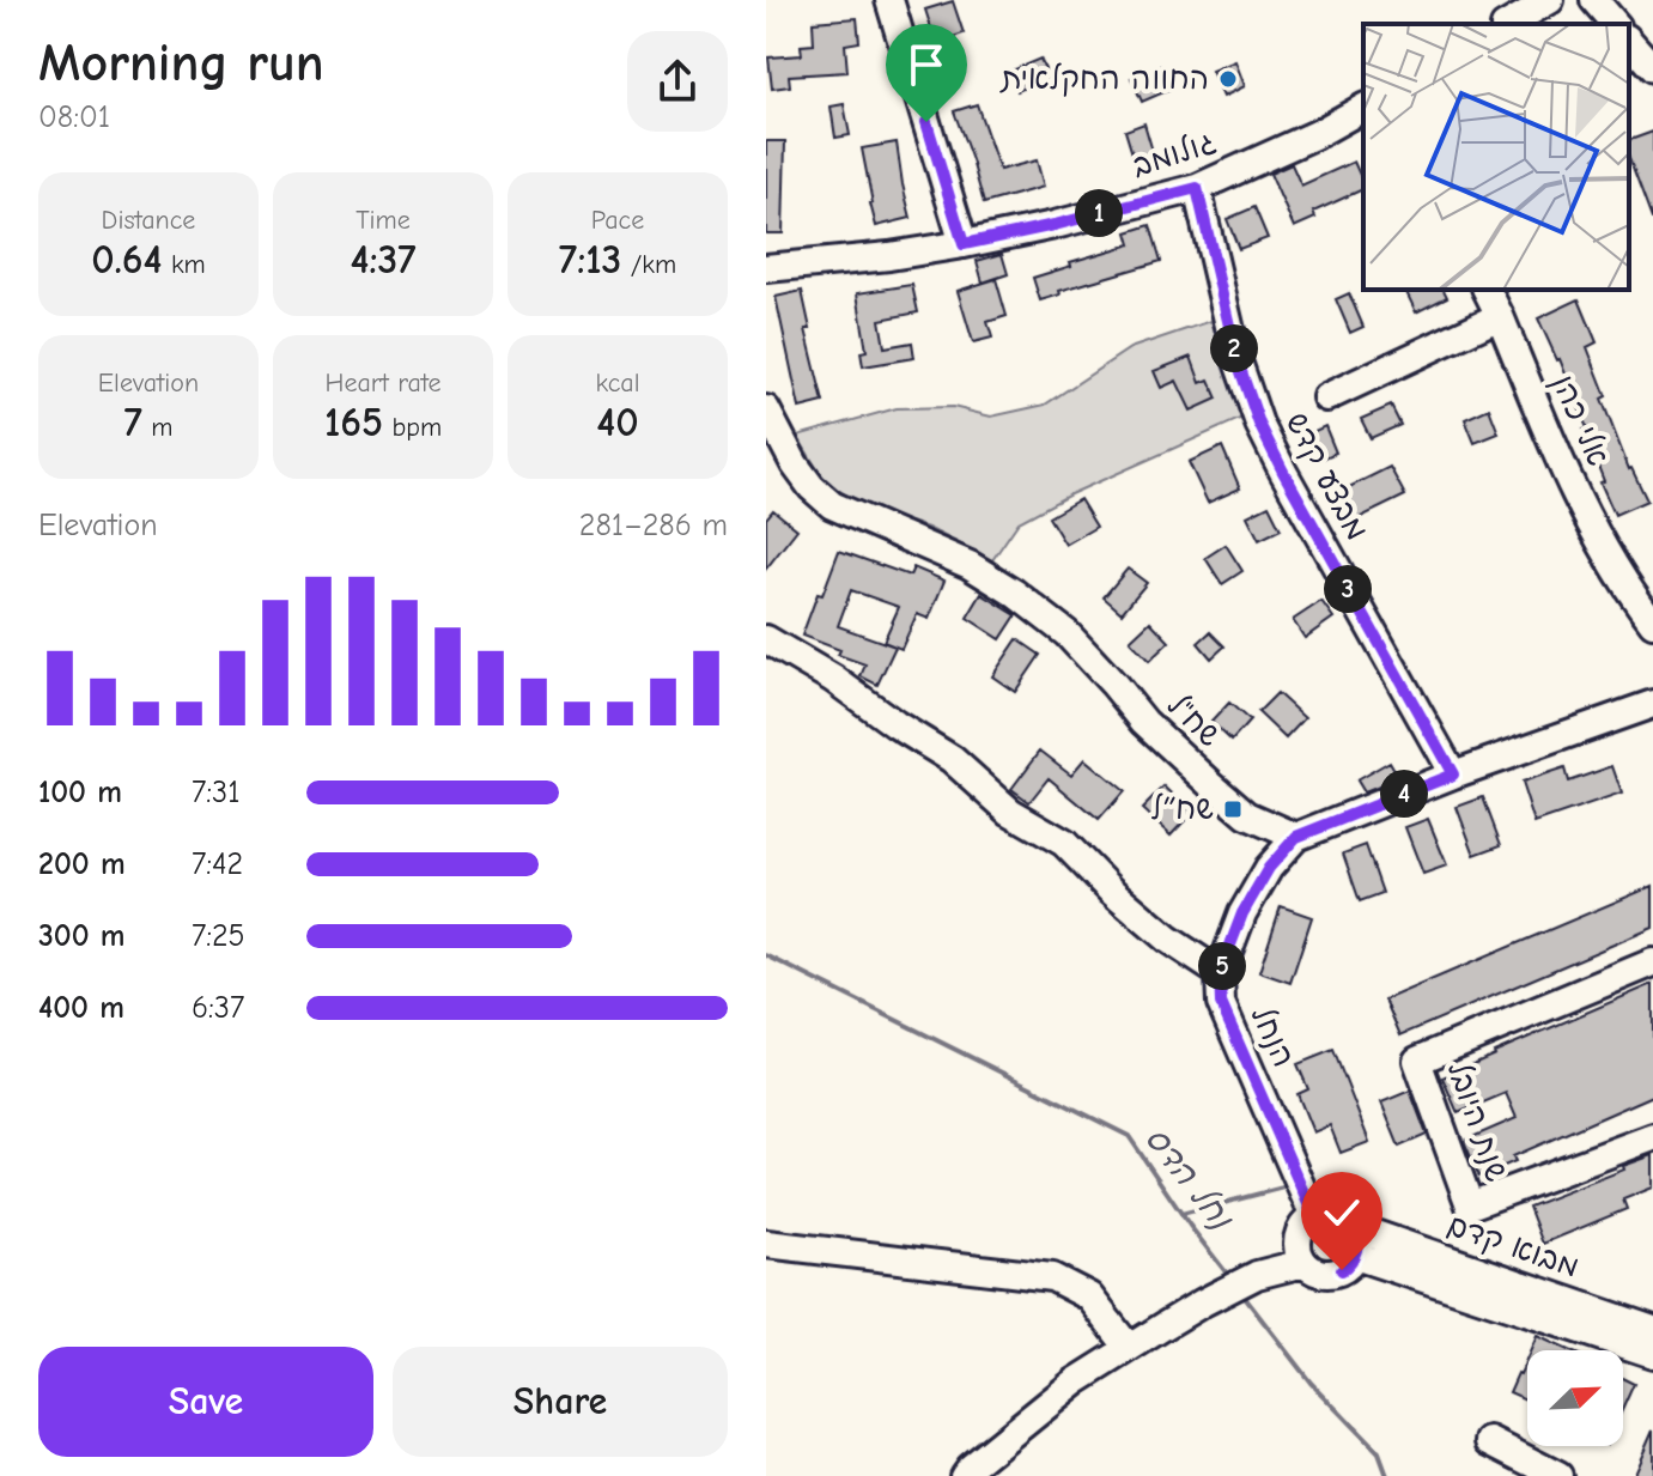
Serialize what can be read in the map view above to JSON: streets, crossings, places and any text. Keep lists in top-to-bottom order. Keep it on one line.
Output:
{"streets":{"street":["גולומב","אלי כהן","מבצע קדש","שח\"ל","הנחל","שנת היובל","מבוא קדם"]},"crossings":[["גולומב","מבצע קדש"],["הנחל","מבוא קדם"]],"water":["נחל הדס"],"places":{"other":["החווה החקלאית"],"transit":["שח״ל"]},"north":"top right","page":{"heading":["Morning run","08:01"],"stats":[["Distance","0.64 km"],["Time","4:37"],["Pace","7:13 /km"],["Elevation","7 m"],["Heart rate","165 bpm"],["kcal","40"]],"pins":["1","2","3","4","5"],"chart":["Elevation","281–286 m"],"list":[{"name":"100 m","note":"7:31"},{"name":"200 m","note":"7:42"},{"name":"300 m","note":"7:25"},{"name":"400 m","note":"6:37"}],"buttons":["Save","Share"]}}
